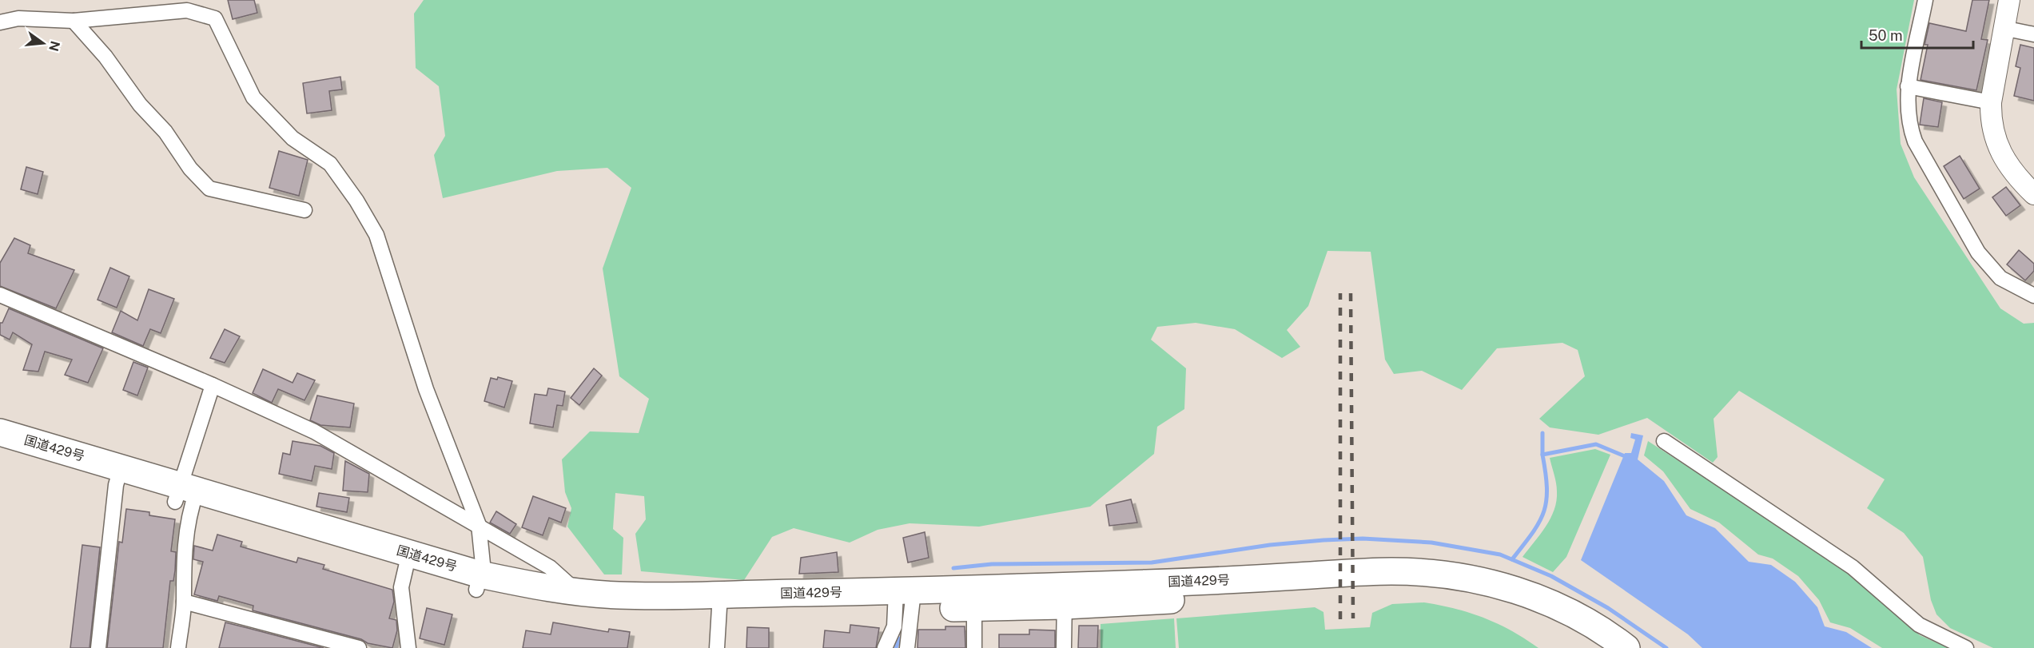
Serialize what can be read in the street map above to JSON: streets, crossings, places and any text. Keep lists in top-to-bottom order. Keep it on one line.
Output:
{"streets":{"highway":["国道429号"]},"scale_bar":"50 m","north":"right"}
